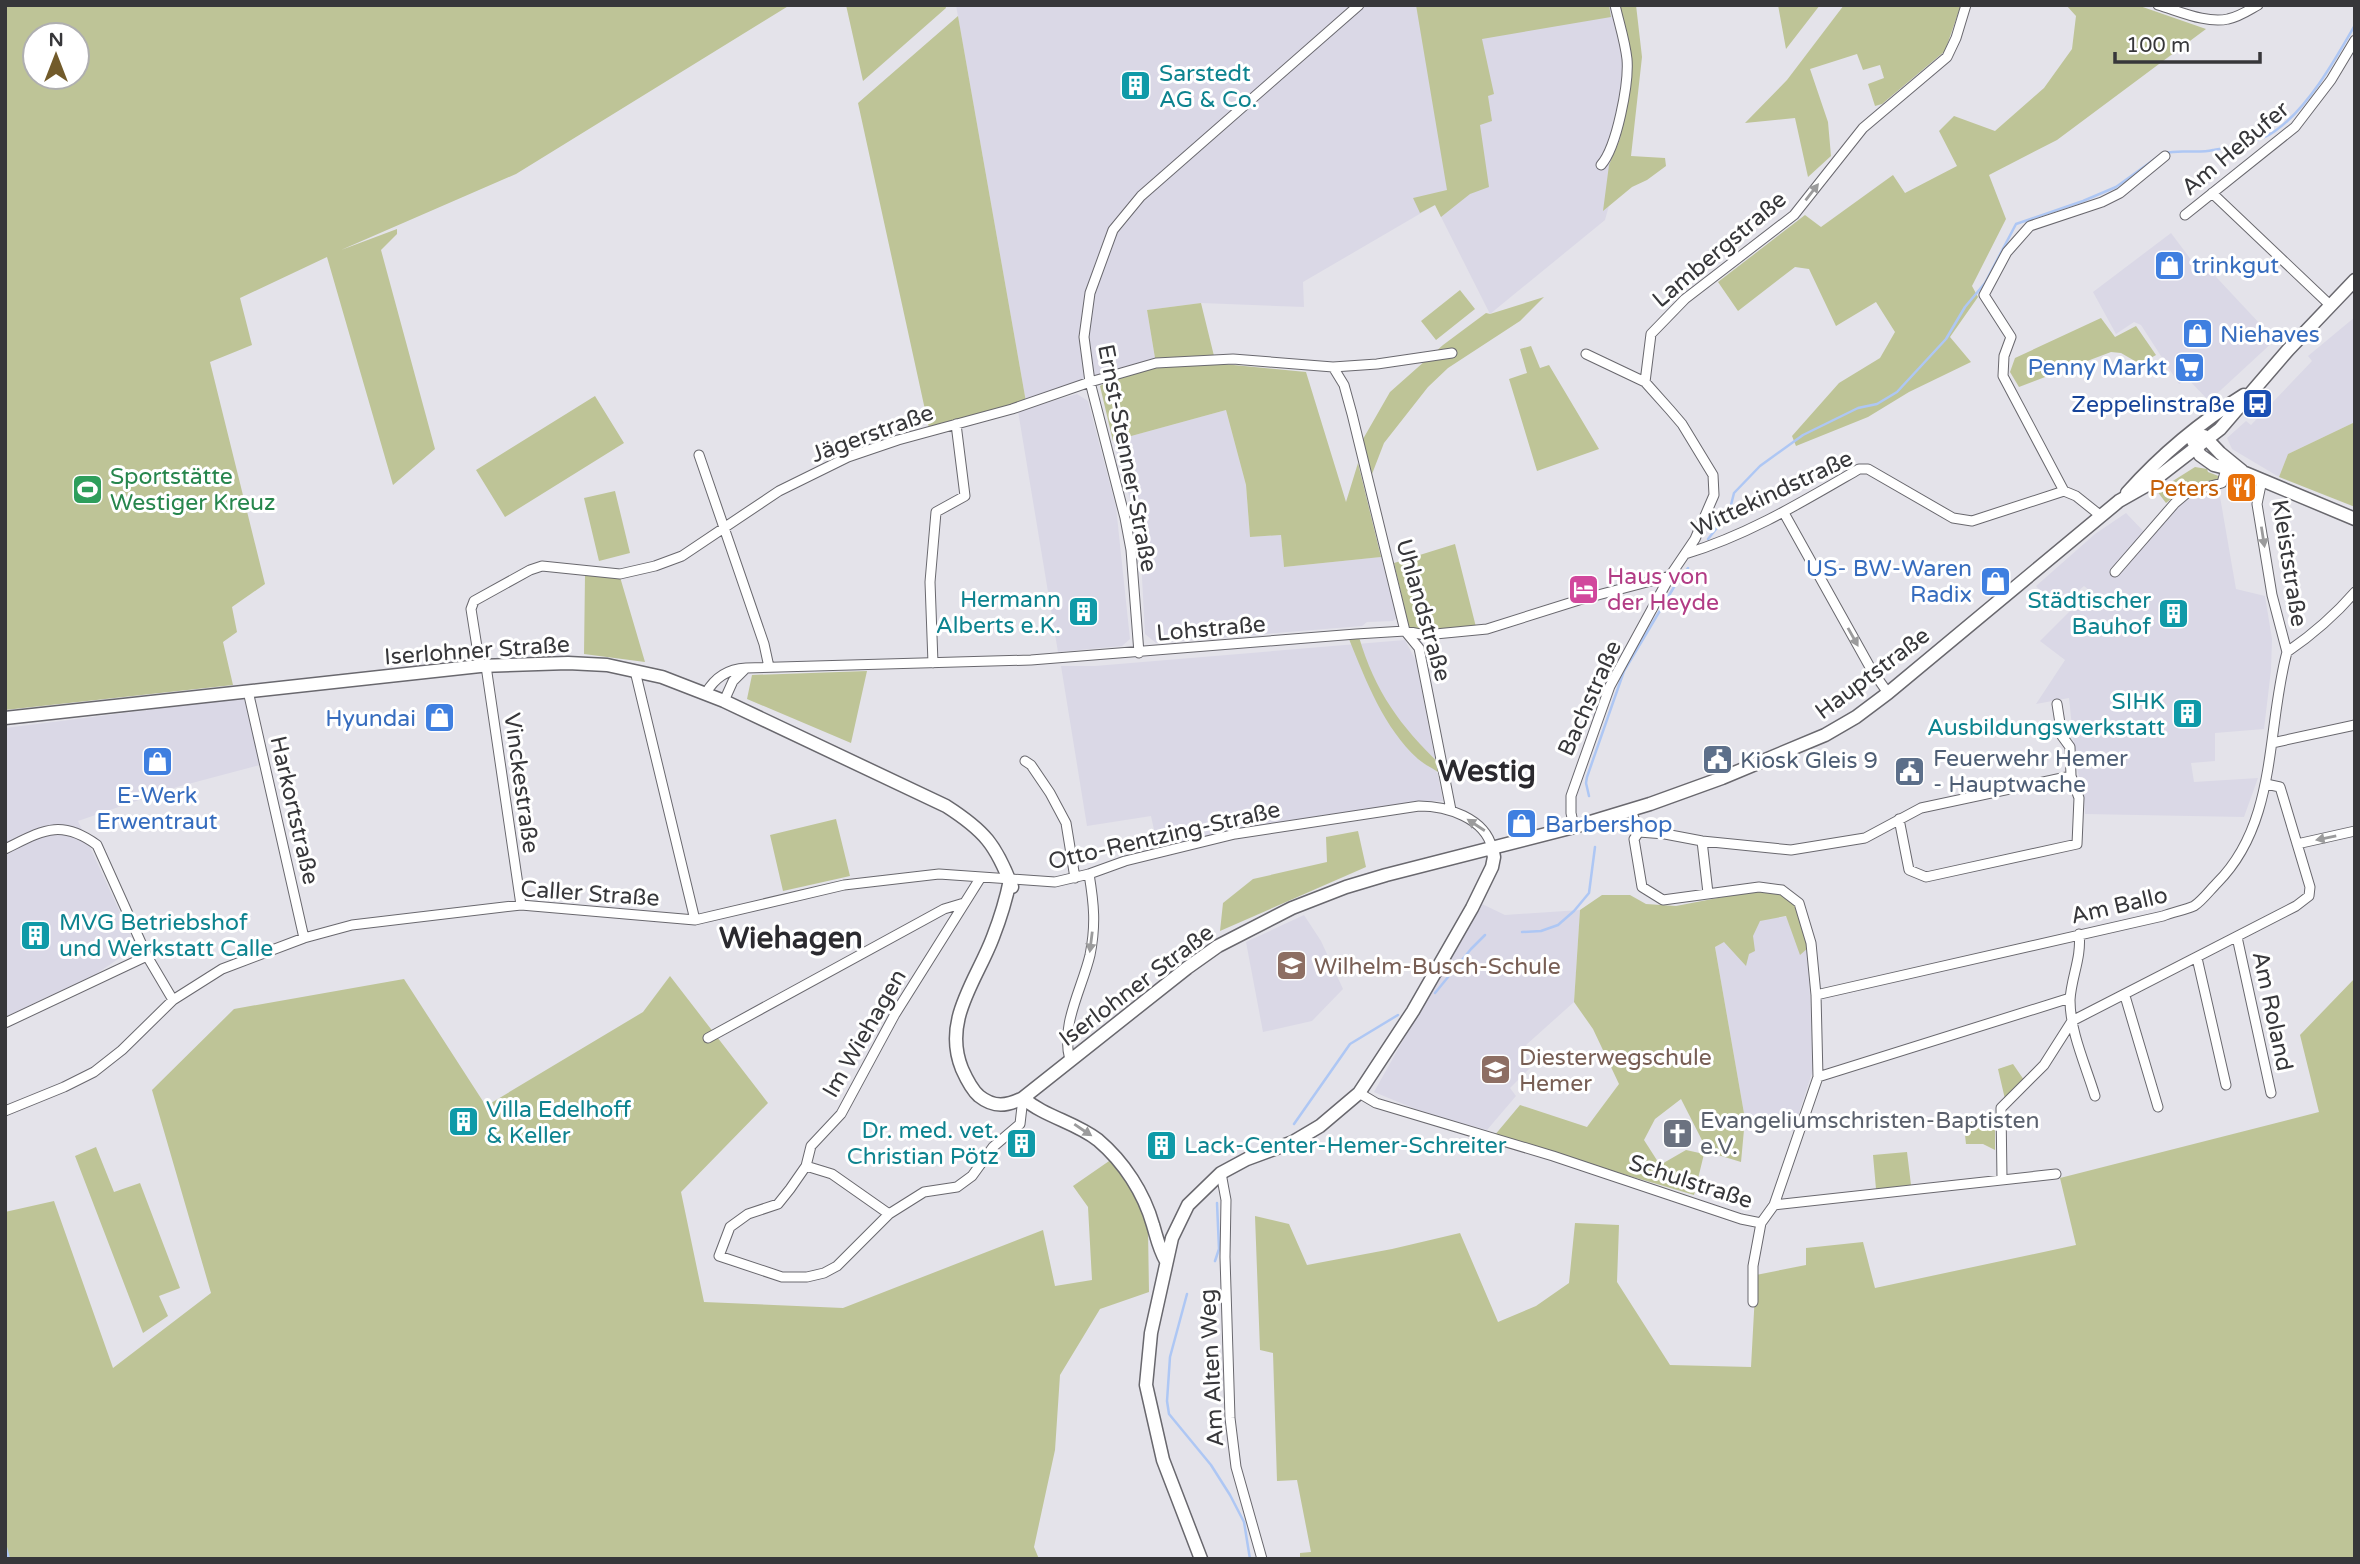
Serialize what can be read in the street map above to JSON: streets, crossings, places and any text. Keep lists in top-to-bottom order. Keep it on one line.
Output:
{"streets":{"main road":["Iserlohner Straße","Hauptstraße"],"street":["Am Heßufer","Lambergstraße","Jägerstraße","Ernst-Stenner-Straße","Wittekindstraße","Kleiststraße","Uhlandstraße","Lohstraße","Bachstraße","Vinckestraße","Harkortstraße","Otto-Rentzing-Straße","Caller Straße","Am Ballo","Am Roland","Im Wiehagen","Schulstraße","Am Alten Weg"]},"crossings":[["Jägerstraße","Ernst-Stenner-Straße"],["Jägerstraße","Uhlandstraße"],["Jägerstraße","Iserlohner Straße"],["Jägerstraße","Vinckestraße"],["Ernst-Stenner-Straße","Lohstraße"],["Wittekindstraße","Bachstraße"],["Kleiststraße","Am Ballo"],["Uhlandstraße","Lohstraße"],["Uhlandstraße","Otto-Rentzing-Straße"],["Lohstraße","Iserlohner Straße"],["Lohstraße","Bachstraße"],["Iserlohner Straße","Hauptstraße"],["Iserlohner Straße","Vinckestraße"],["Iserlohner Straße","Harkortstraße"],["Iserlohner Straße","Otto-Rentzing-Straße"],["Iserlohner Straße","Caller Straße"],["Hauptstraße","Bachstraße"],["Vinckestraße","Caller Straße"],["Harkortstraße","Caller Straße"],["Otto-Rentzing-Straße","Caller Straße"],["Caller Straße","Im Wiehagen"],["Am Ballo","Am Roland"]],"one_way":["Lambergstraße","Kleiststraße"],"districts":["Westig","Wiehagen"],"places":{"building":["Sarstedt AG & Co.","Hermann Alberts e.K.","Städtischer Bauhof","SIHK Ausbildungswerkstatt","MVG Betriebshof und Werkstatt Calle","Villa Edelhoff & Keller","Dr. med. vet. Christian Pötz","Lack-Center-Hemer-Schreiter"],"shop":["trinkgut","Niehaves","US- BW-Waren Radix","Hyundai","E-Werk Erwentraut","Barbershop"],"supermarket":["Penny Markt"],"bus stop":["Zeppelinstraße"],"restaurant":["Peters"],"sports":["Sportstätte Westiger Kreuz"],"hotel":["Haus von der Heyde"],"public building":["Kiosk Gleis 9","Feuerwehr Hemer - Hauptwache"],"school or university":["Wilhelm-Busch-Schule","Diesterwegschule Hemer"],"church":["Evangeliumschristen-Baptisten e.V."]},"scale_bar":"100 m","north":"top"}
